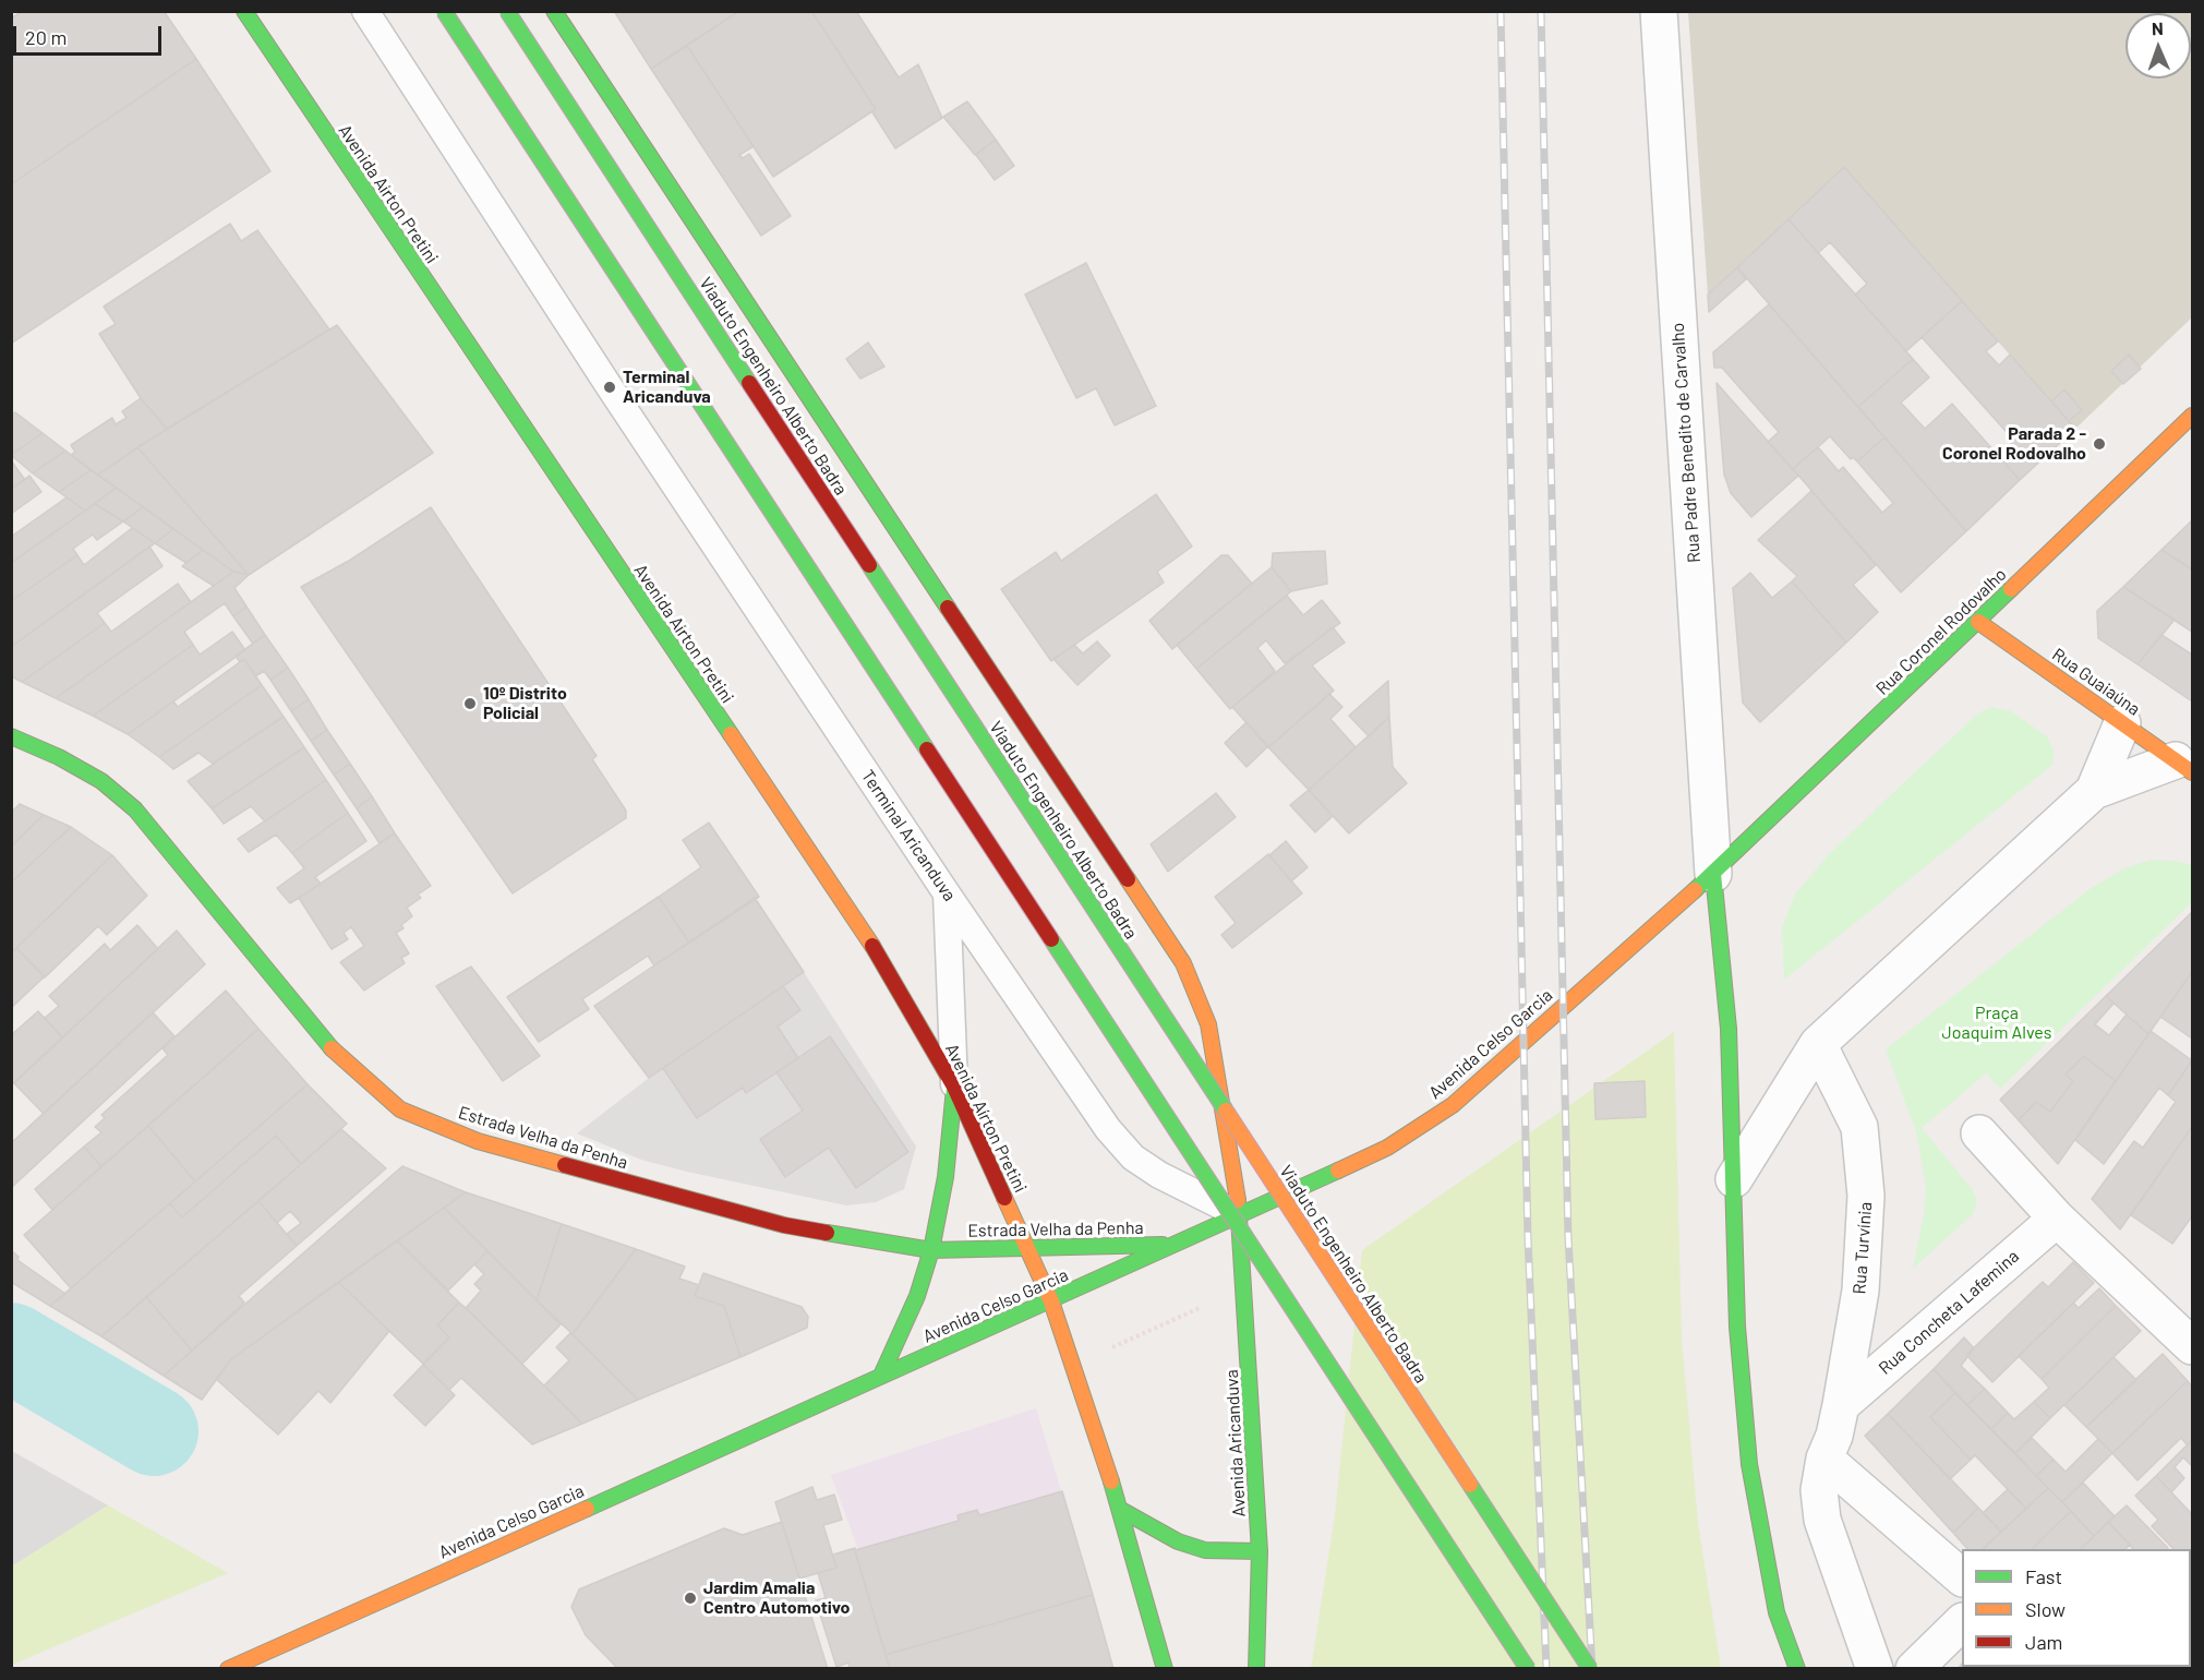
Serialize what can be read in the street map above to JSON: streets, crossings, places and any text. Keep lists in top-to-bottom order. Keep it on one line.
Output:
{"streets":{"main road":["Avenida Aírton Pretini","Viaduto Engenheiro Alberto Badra","Rua Coronel Rodovalho","Rua Guaiaúna","Avenida Celso Garcia","Estrada Velha da Penha","Avenida Aricanduva"],"street":["Rua Padre Benedito de Carvalho","Rua Turvínia","Rua Concheta Lafemina"],"lane":["Terminal Aricanduva"]},"crossings":[["Avenida Aírton Pretini","Avenida Celso Garcia"],["Avenida Aírton Pretini","Estrada Velha da Penha"],["Rua Padre Benedito de Carvalho","Rua Coronel Rodovalho"],["Rua Padre Benedito de Carvalho","Avenida Celso Garcia"],["Rua Coronel Rodovalho","Rua Guaiaúna"],["Rua Coronel Rodovalho","Avenida Celso Garcia"],["Terminal Aricanduva","Avenida Celso Garcia"],["Terminal Aricanduva","Avenida Aricanduva"],["Avenida Celso Garcia","Estrada Velha da Penha"],["Avenida Celso Garcia","Avenida Aricanduva"],["Rua Turvínia","Rua Concheta Lafemina"]],"parks":["Praça Joaquim Alves"],"places":["Terminal Aricanduva","Parada 2 - Coronel Rodovalho","10º Distrito Policial","Jardim Amalia Centro Automotivo"],"legend":["Fast","Slow","Jam"],"scale_bar":"20 m","north":"top"}
